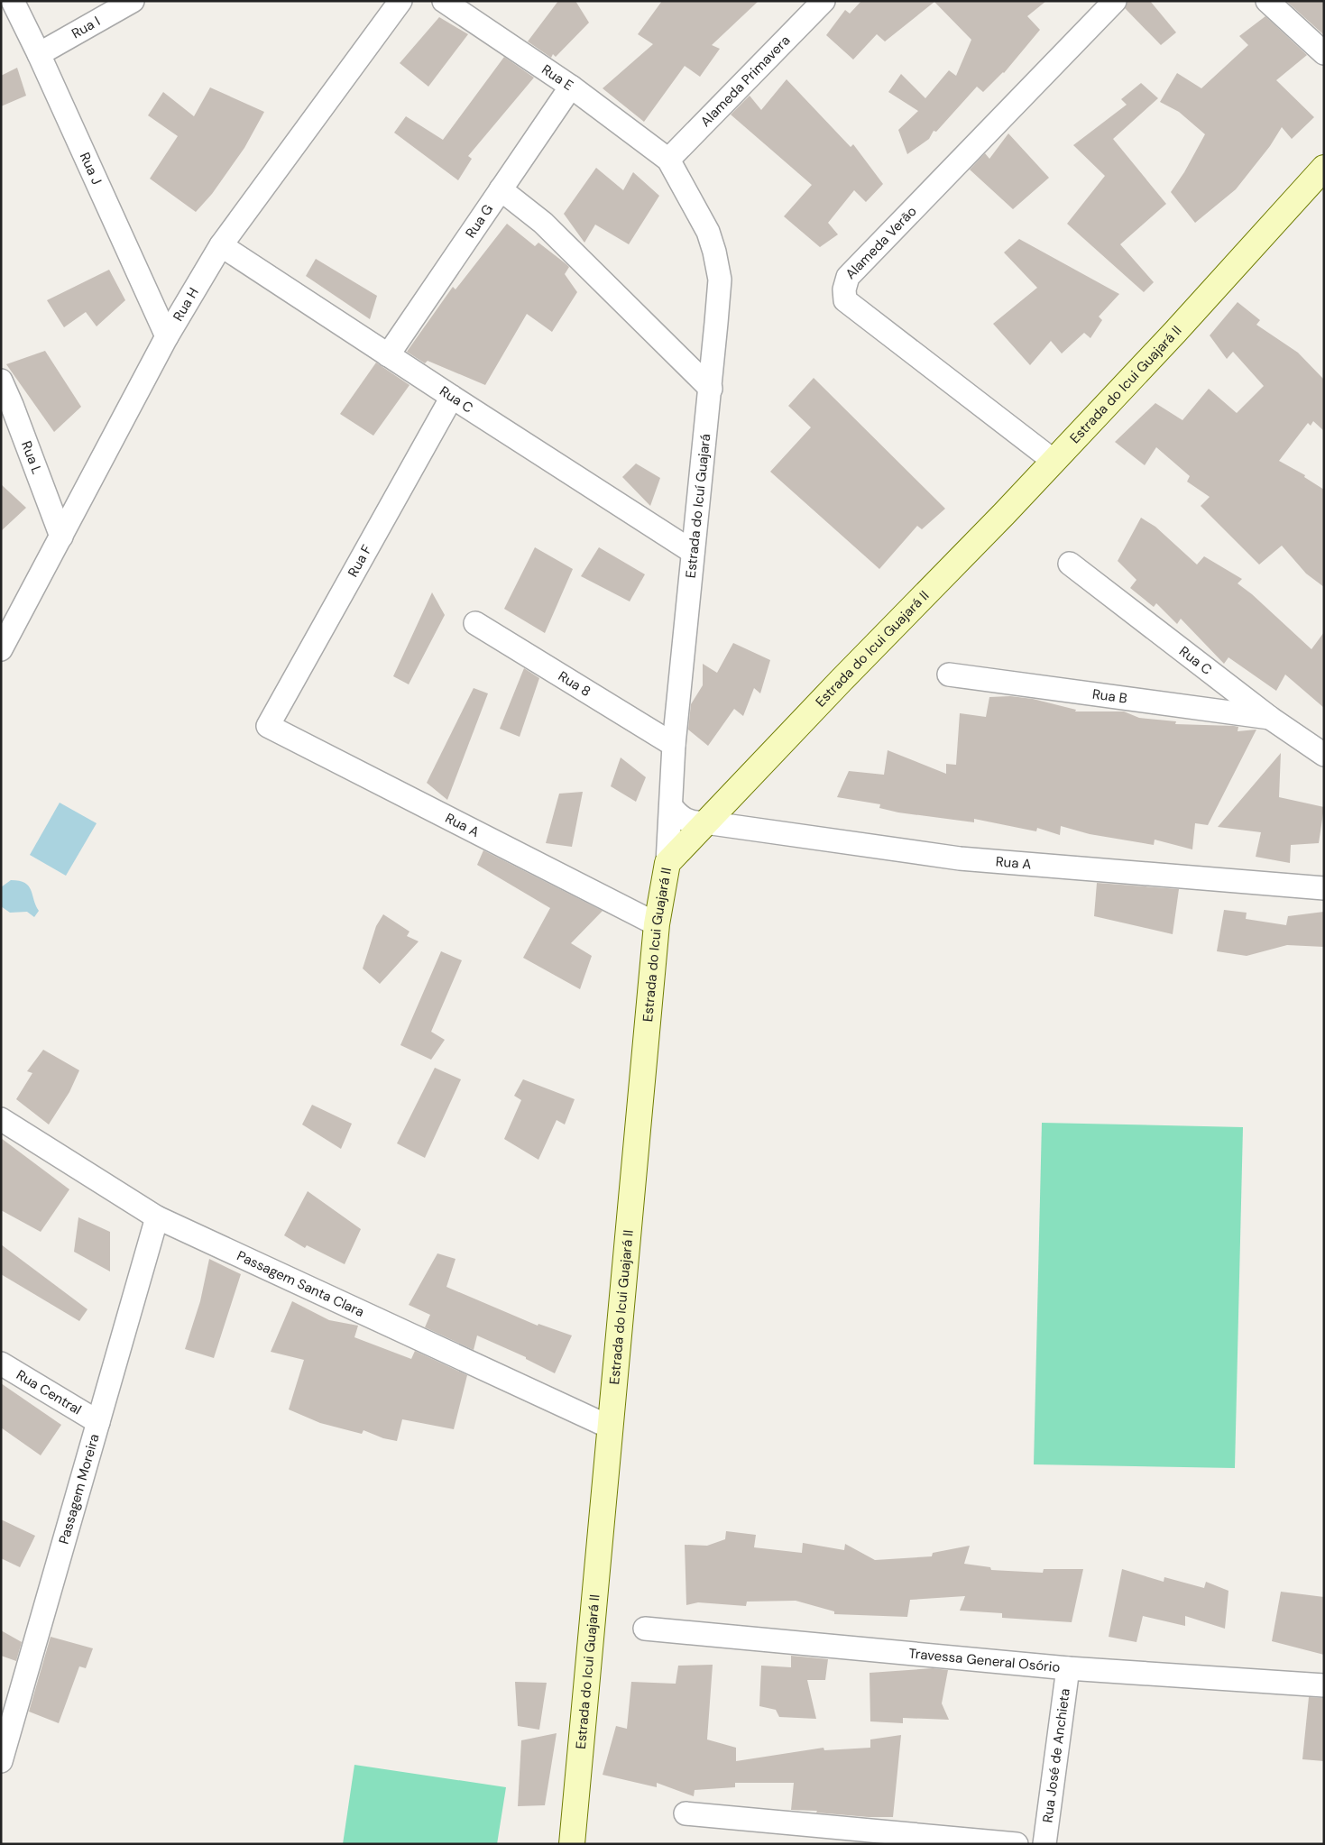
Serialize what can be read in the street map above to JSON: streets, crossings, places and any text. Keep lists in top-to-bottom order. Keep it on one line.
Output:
{"streets":{"main road":["Estrada do Icui Guajará II"],"street":["Rua I","Rua E","Alameda Primavera","Rua J","Rua G","Alameda Verão","Rua H","Rua C","Rua L","Estrada do Icuí Guajará","Rua F","Rua 8","Rua B","Rua A","Passagem Santa Clara","Rua Central","Passagem Moreira","Travessa General Osório","Rua José de Anchieta"]},"crossings":[["Rua I","Rua J"],["Rua E","Alameda Primavera"],["Rua E","Rua G"],["Rua E","Estrada do Icuí Guajará"],["Alameda Primavera","Estrada do Icuí Guajará"],["Rua J","Rua H"],["Rua G","Rua C"],["Alameda Verão","Estrada do Icui Guajará II"],["Rua H","Rua C"],["Rua H","Rua L"],["Estrada do Icui Guajará II","Estrada do Icuí Guajará"],["Estrada do Icui Guajará II","Rua A"],["Estrada do Icui Guajará II","Passagem Santa Clara"],["Rua C","Estrada do Icuí Guajará"],["Rua C","Rua F"],["Rua C","Rua B"],["Estrada do Icuí Guajará","Rua 8"],["Estrada do Icuí Guajará","Rua A"],["Rua F","Rua A"],["Passagem Santa Clara","Passagem Moreira"],["Rua Central","Passagem Moreira"],["Travessa General Osório","Rua José de Anchieta"]]}
